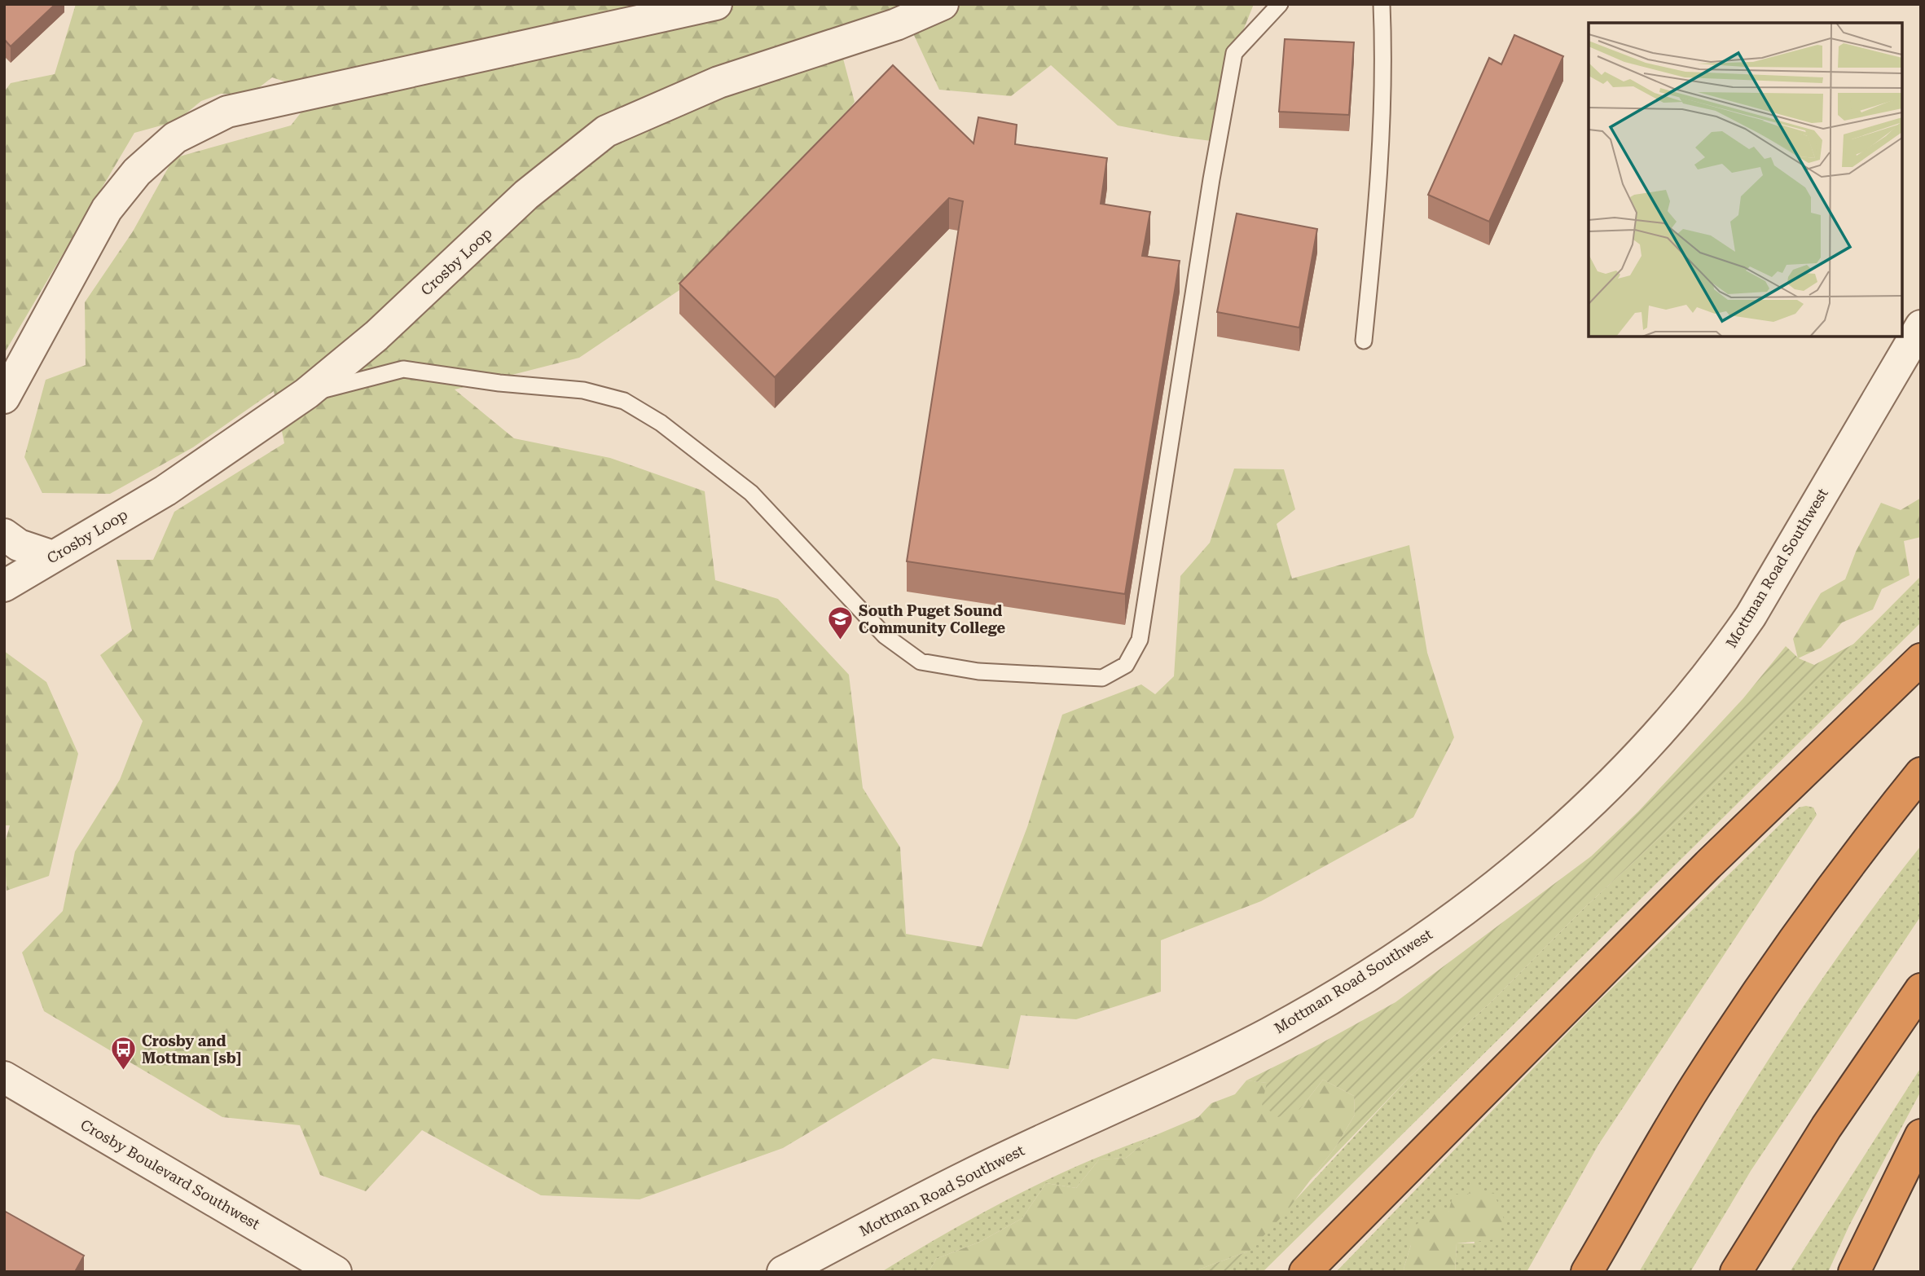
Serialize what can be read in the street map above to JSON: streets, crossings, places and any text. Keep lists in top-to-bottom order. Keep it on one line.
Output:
{"streets":{"street":["Crosby Loop","Mottman Road Southwest","Crosby Boulevard Southwest"]},"places":{"school or university":["South Puget Sound Community College"],"bus stop":["Crosby and Mottman [sb]"]}}
